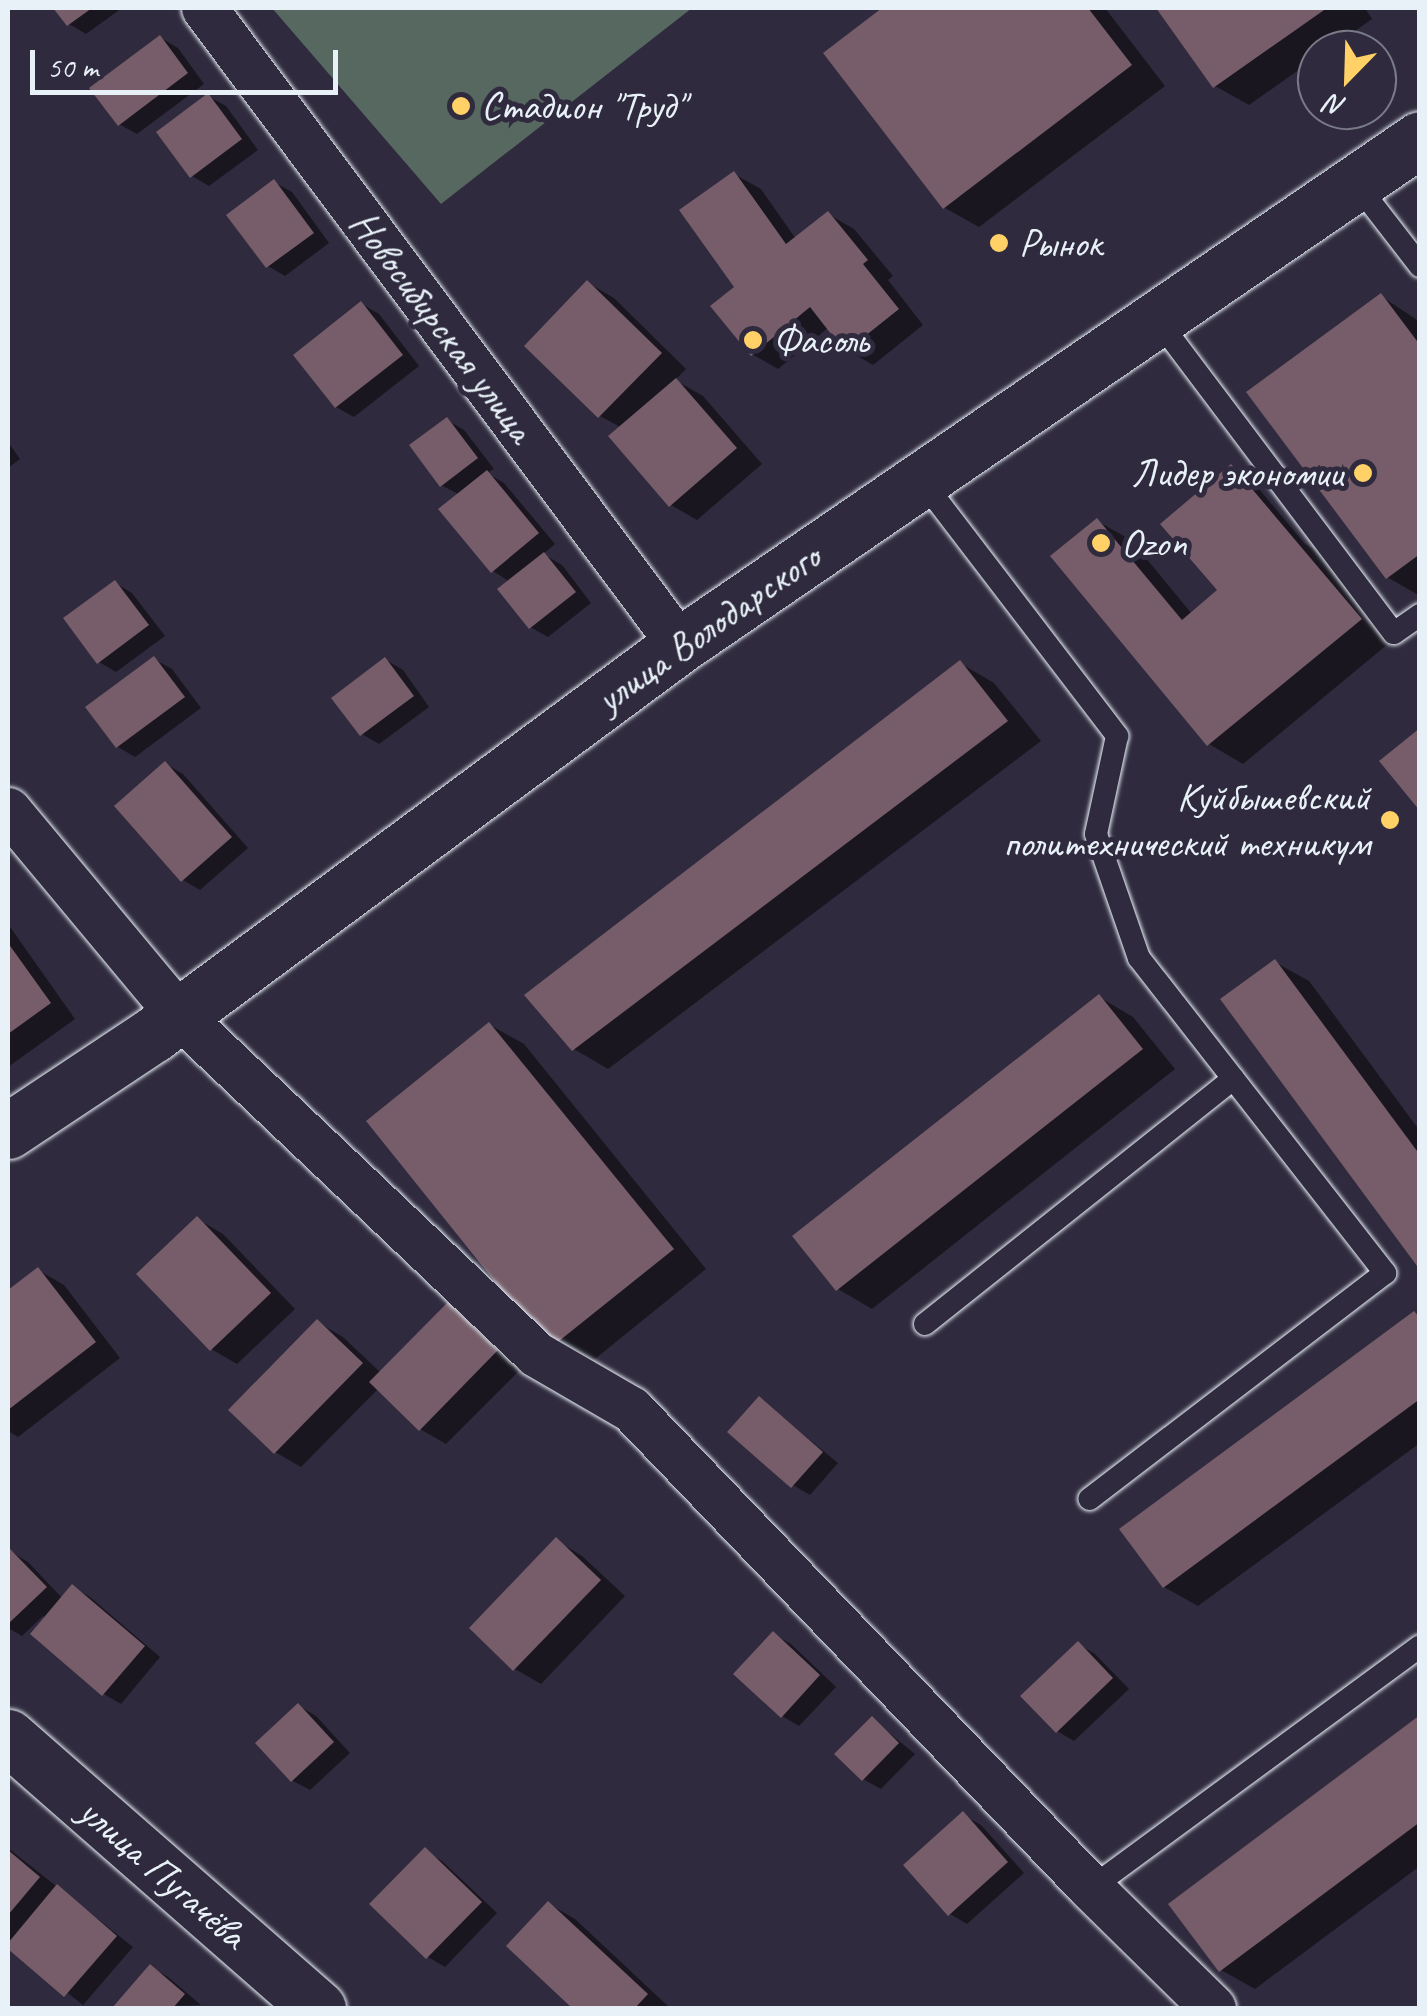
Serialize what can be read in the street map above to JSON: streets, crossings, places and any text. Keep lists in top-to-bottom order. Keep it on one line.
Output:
{"streets":{"main road":["улица Володарского","улица Пугачёва"],"street":["Новосибирская улица"]},"crossings":[["Новосибирская улица","улица Володарского"]],"places":["Стадион \"Труд\"","Рынок","Фасоль","Лидер экономии","Ozon","Куйбышевский политехнический техникум"],"scale_bar":"50 m","north":"bottom left"}
